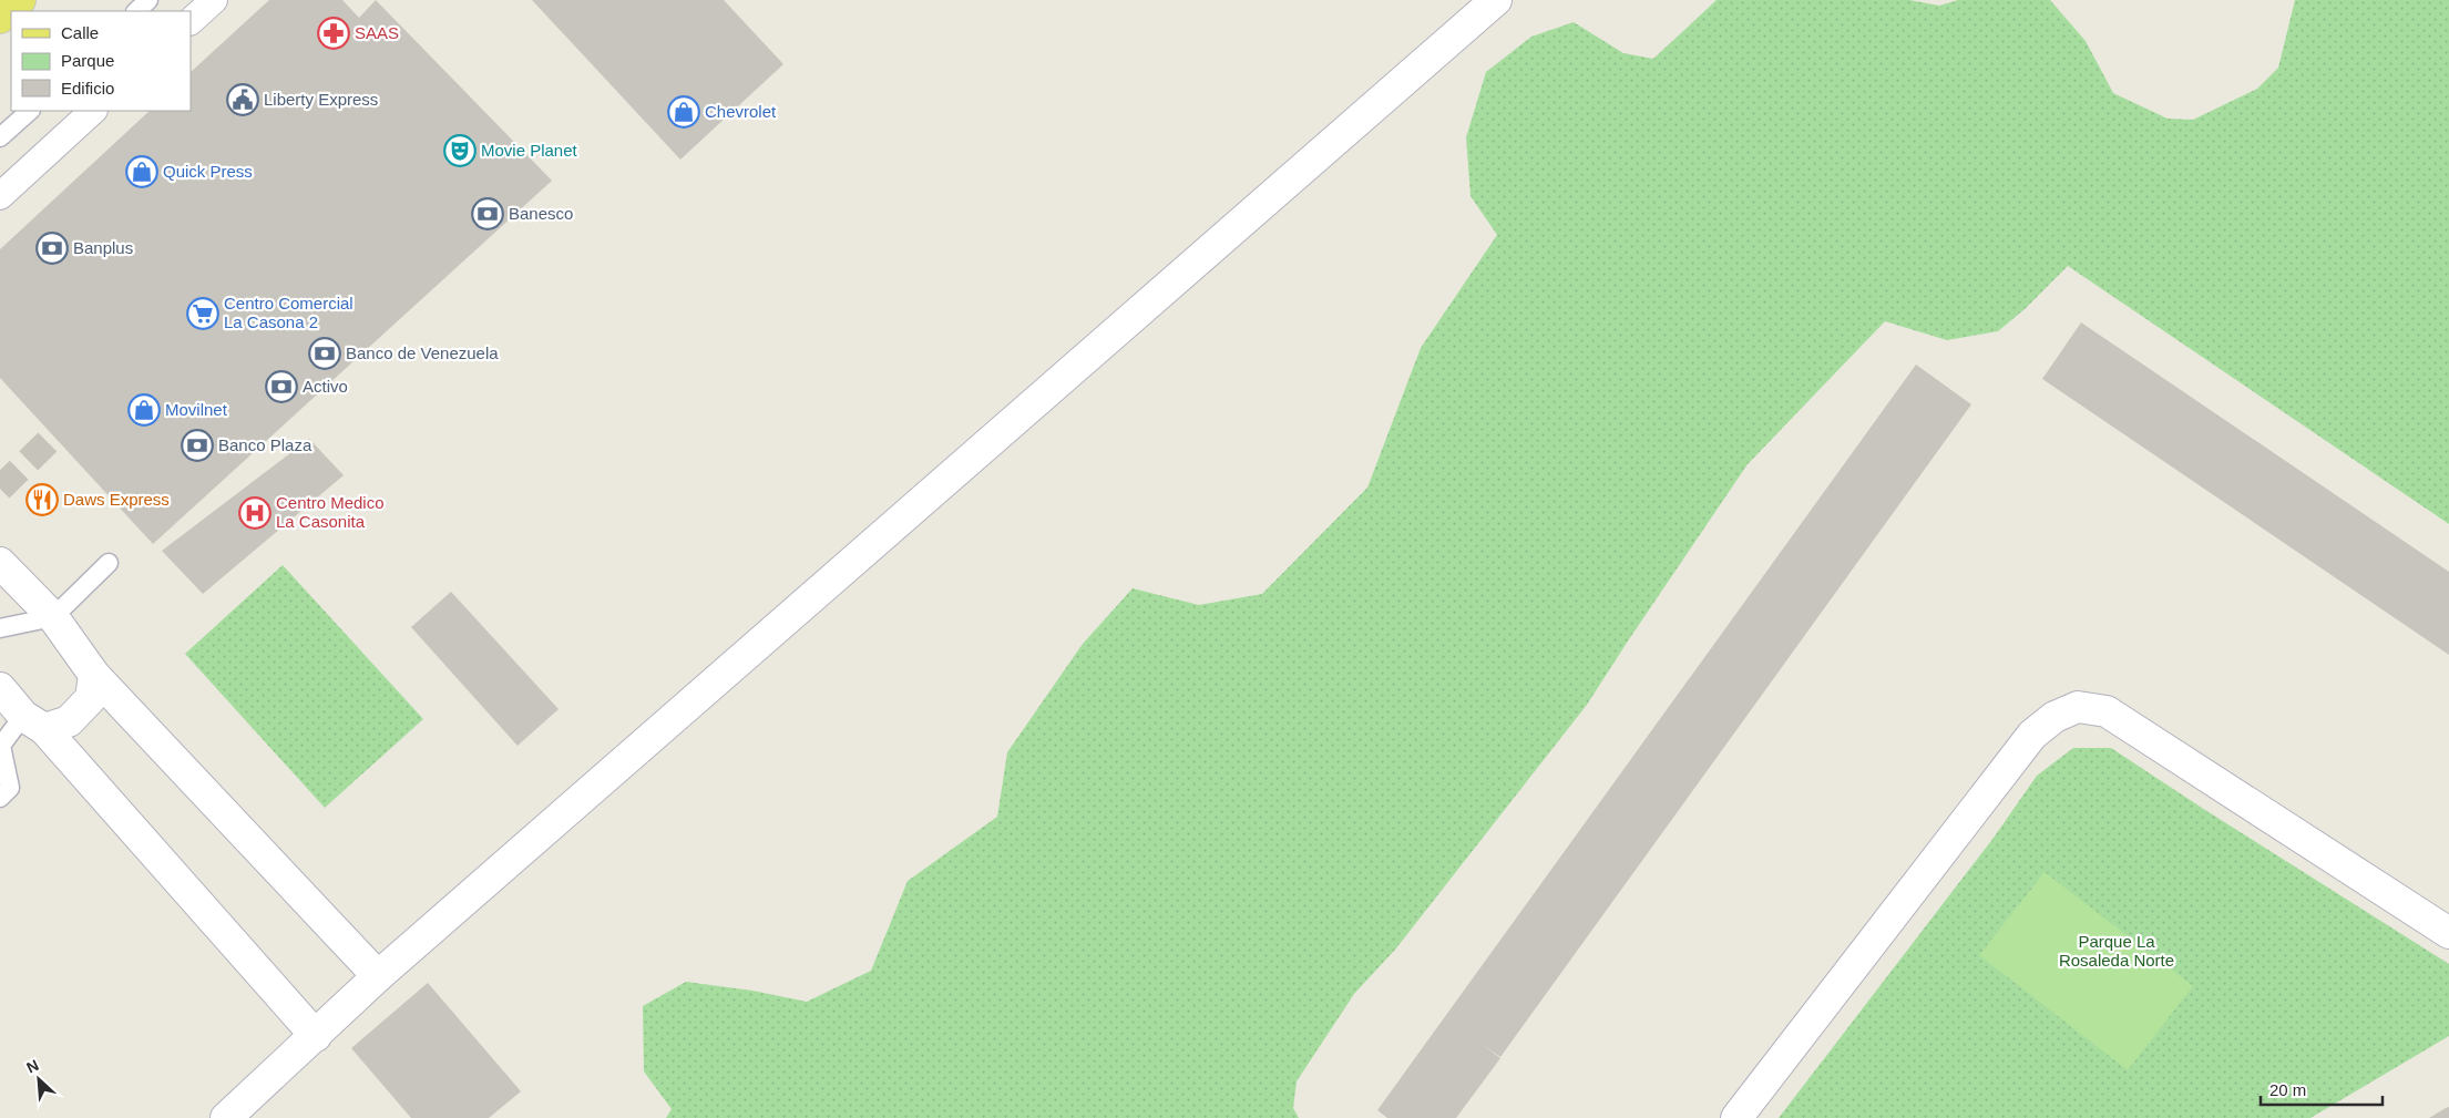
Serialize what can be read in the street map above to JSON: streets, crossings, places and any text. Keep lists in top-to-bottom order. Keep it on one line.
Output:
{"parks":["Parque La Rosaleda Norte"],"places":{"pharmacy":["SAAS"],"public building":["Liberty Express"],"shop":["Chevrolet","Quick Press","Movilnet"],"theatre":["Movie Planet"],"bank":["Banesco","Banplus","Banco de Venezuela","Activo","Banco Plaza"],"supermarket":["Centro Comercial La Casona 2"],"restaurant":["Daws Express"],"hospital":["Centro Medico La Casonita"]},"legend":["Calle","Parque","Edificio"],"scale_bar":"20 m","north":"top left"}
